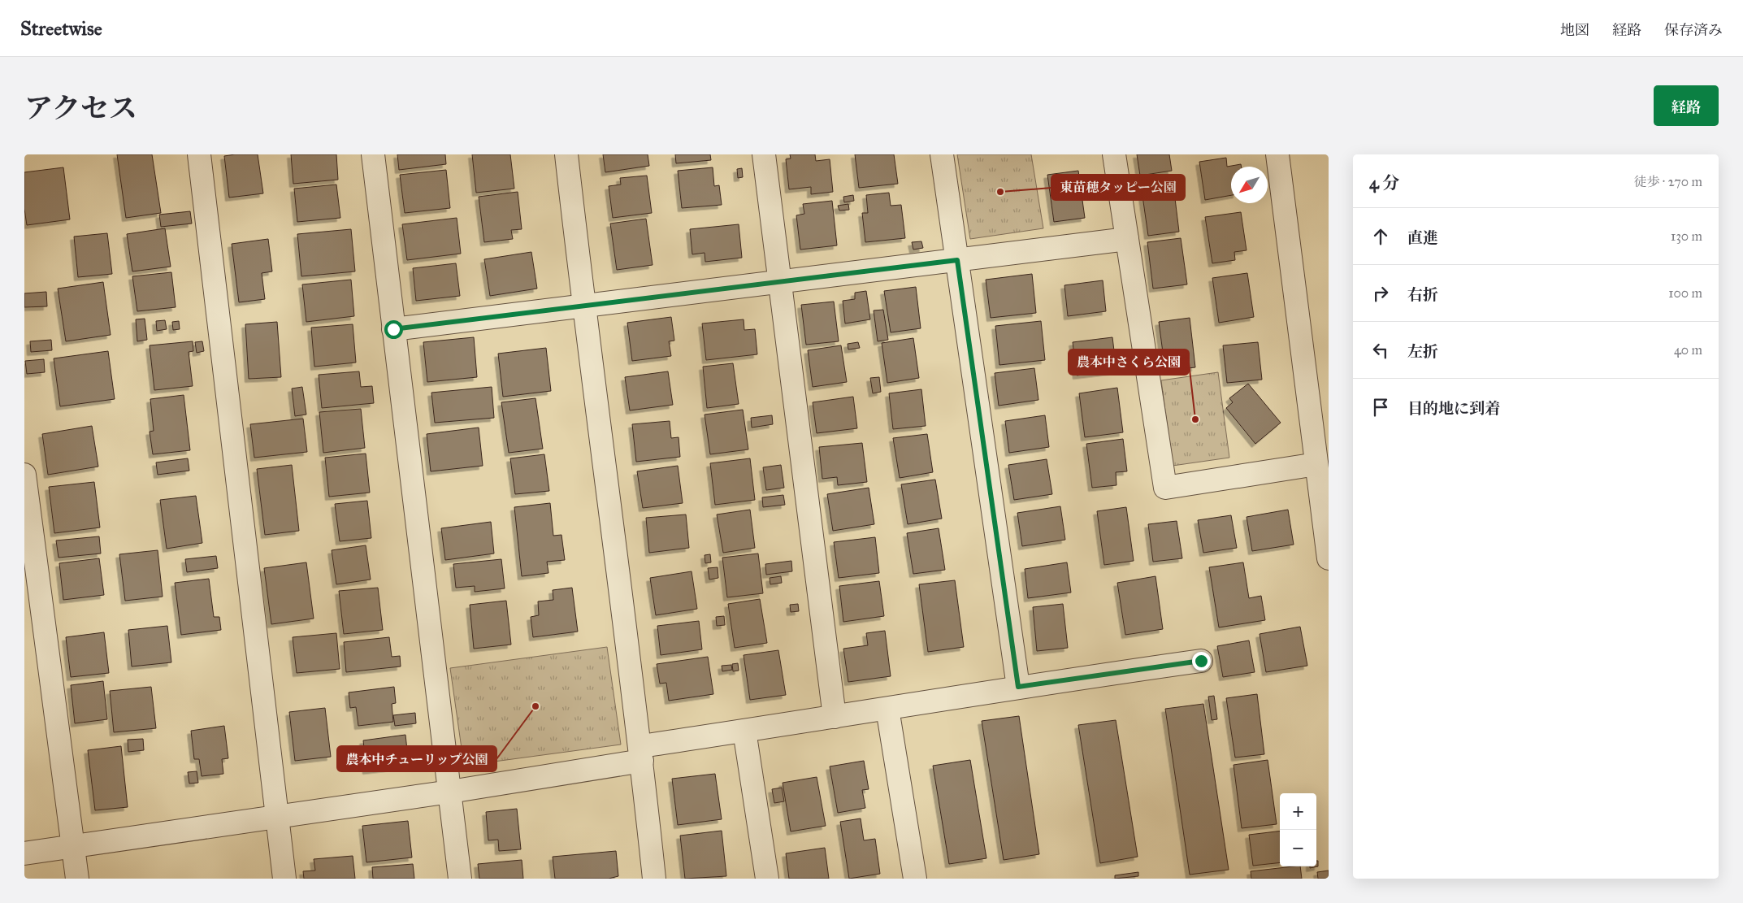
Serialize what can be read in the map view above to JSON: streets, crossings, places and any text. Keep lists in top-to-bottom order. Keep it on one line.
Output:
{"places":["東苗穂タッピー公園","農本中さくら公園","農本中チューリップ公園"],"north":"bottom left","page":{"header":"Streetwise","nav":["地図","経路","保存済み"],"title":"アクセス","buttons":"経路","heading":["4 分","徒歩 · 270 m"],"list":[["直進","130 m"],["右折","100 m"],["左折","40 m"],"目的地に到着"],"map_buttons":["+","−"]}}
